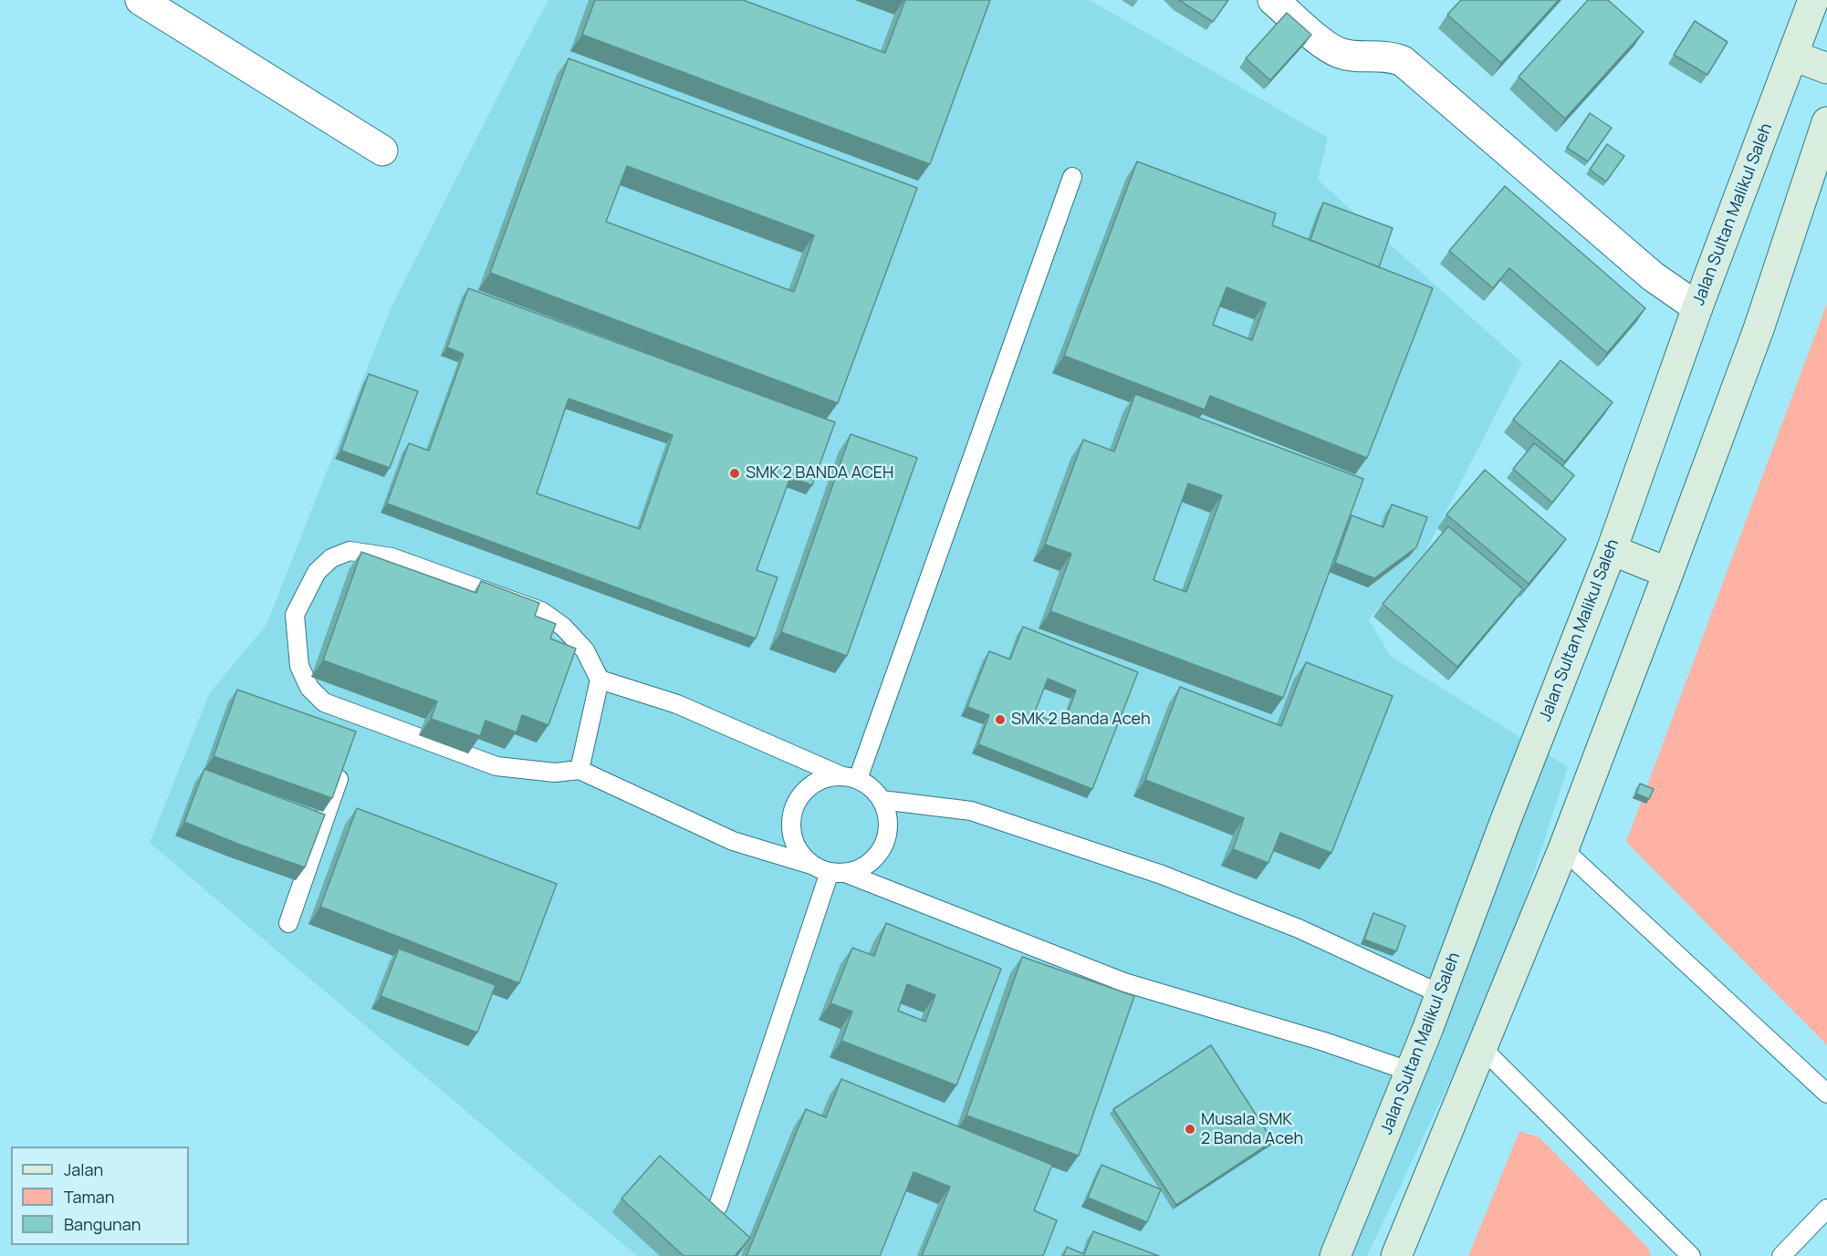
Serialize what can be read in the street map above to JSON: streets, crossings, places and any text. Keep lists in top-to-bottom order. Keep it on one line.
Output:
{"streets":{"main road":["Jalan Sultan Malikul Saleh"]},"places":["SMK 2 BANDA ACEH","SMK 2 Banda Aceh","Musala SMK 2 Banda Aceh"],"legend":["Jalan","Taman","Bangunan"]}
